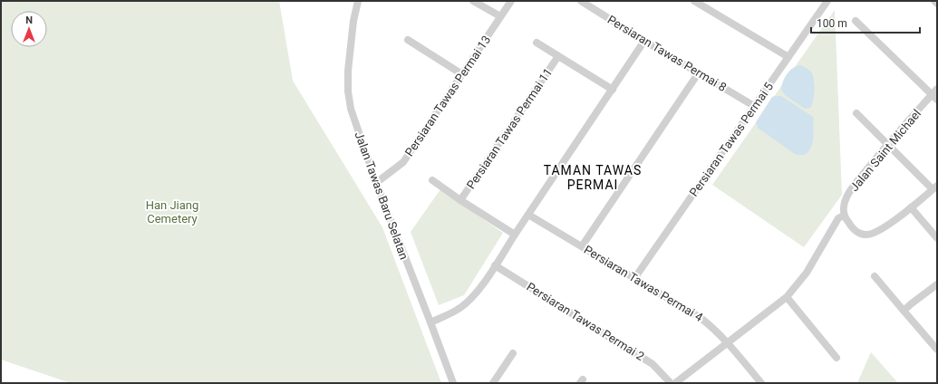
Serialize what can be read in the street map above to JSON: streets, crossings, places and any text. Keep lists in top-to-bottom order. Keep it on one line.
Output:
{"streets":{"street":["Persiaran Tawas Permai 8","Persiaran Tawas Permai 13","Persiaran Tawas Permai 11","Persiaran Tawas Permai 5","Jalan Saint Michael","Jalan Tawas Baru Selatan","Persiaran Tawas Permai 4","Persiaran Tawas Permai 2"]},"crossings":[["Persiaran Tawas Permai 8","Persiaran Tawas Permai 5"],["Persiaran Tawas Permai 13","Jalan Tawas Baru Selatan"],["Persiaran Tawas Permai 5","Persiaran Tawas Permai 4"],["Jalan Saint Michael","Persiaran Tawas Permai 4"]],"districts":["TAMAN TAWAS PERMAI"],"parks":["Han Jiang Cemetery"],"scale_bar":"100 m","north":"top"}
